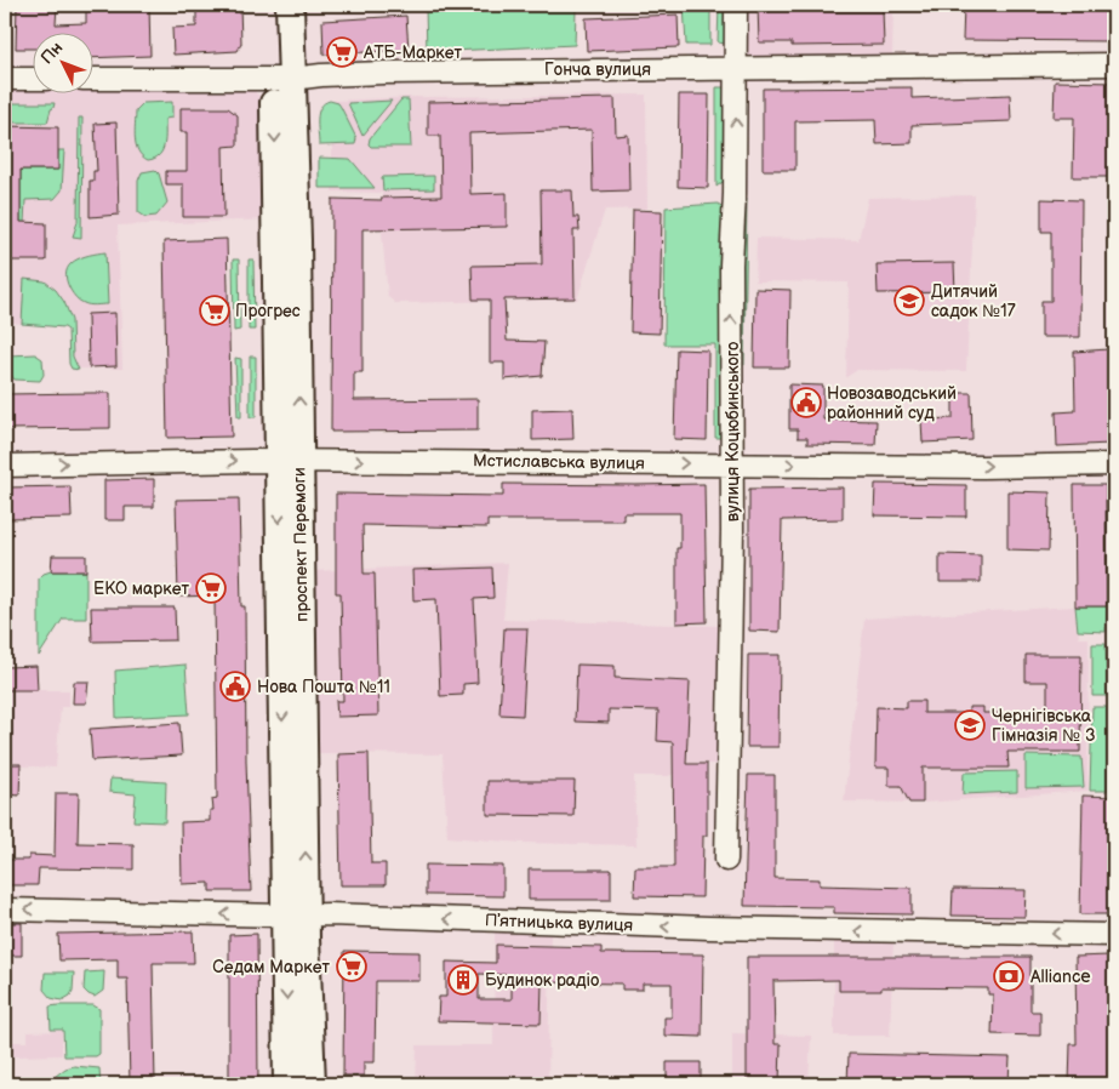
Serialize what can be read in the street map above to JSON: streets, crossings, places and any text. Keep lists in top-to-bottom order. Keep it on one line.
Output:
{"streets":{"main road":["проспект Перемоги"],"street":["Гонча вулиця","вулиця Коцюбинського","Мстиславська вулиця","Пʼятницька вулиця"]},"crossings":[["Гонча вулиця","вулиця Коцюбинського"],["Гонча вулиця","проспект Перемоги"],["вулиця Коцюбинського","Мстиславська вулиця"],["Мстиславська вулиця","проспект Перемоги"],["проспект Перемоги","Пʼятницька вулиця"]],"one_way":["вулиця Коцюбинського","Мстиславська вулиця","Пʼятницька вулиця"],"places":{"supermarket":["АТБ-Маркет","Прогрес","ЕКО маркет","Седам Маркет"],"school or university":["Дитячий садок №17","Чернігівська Гімназія № 3"],"public building":["Новозаводський районний суд","Нова Пошта №11"],"bank":["Alliance"],"building":["Будинок радіо"]},"north":"top left"}
